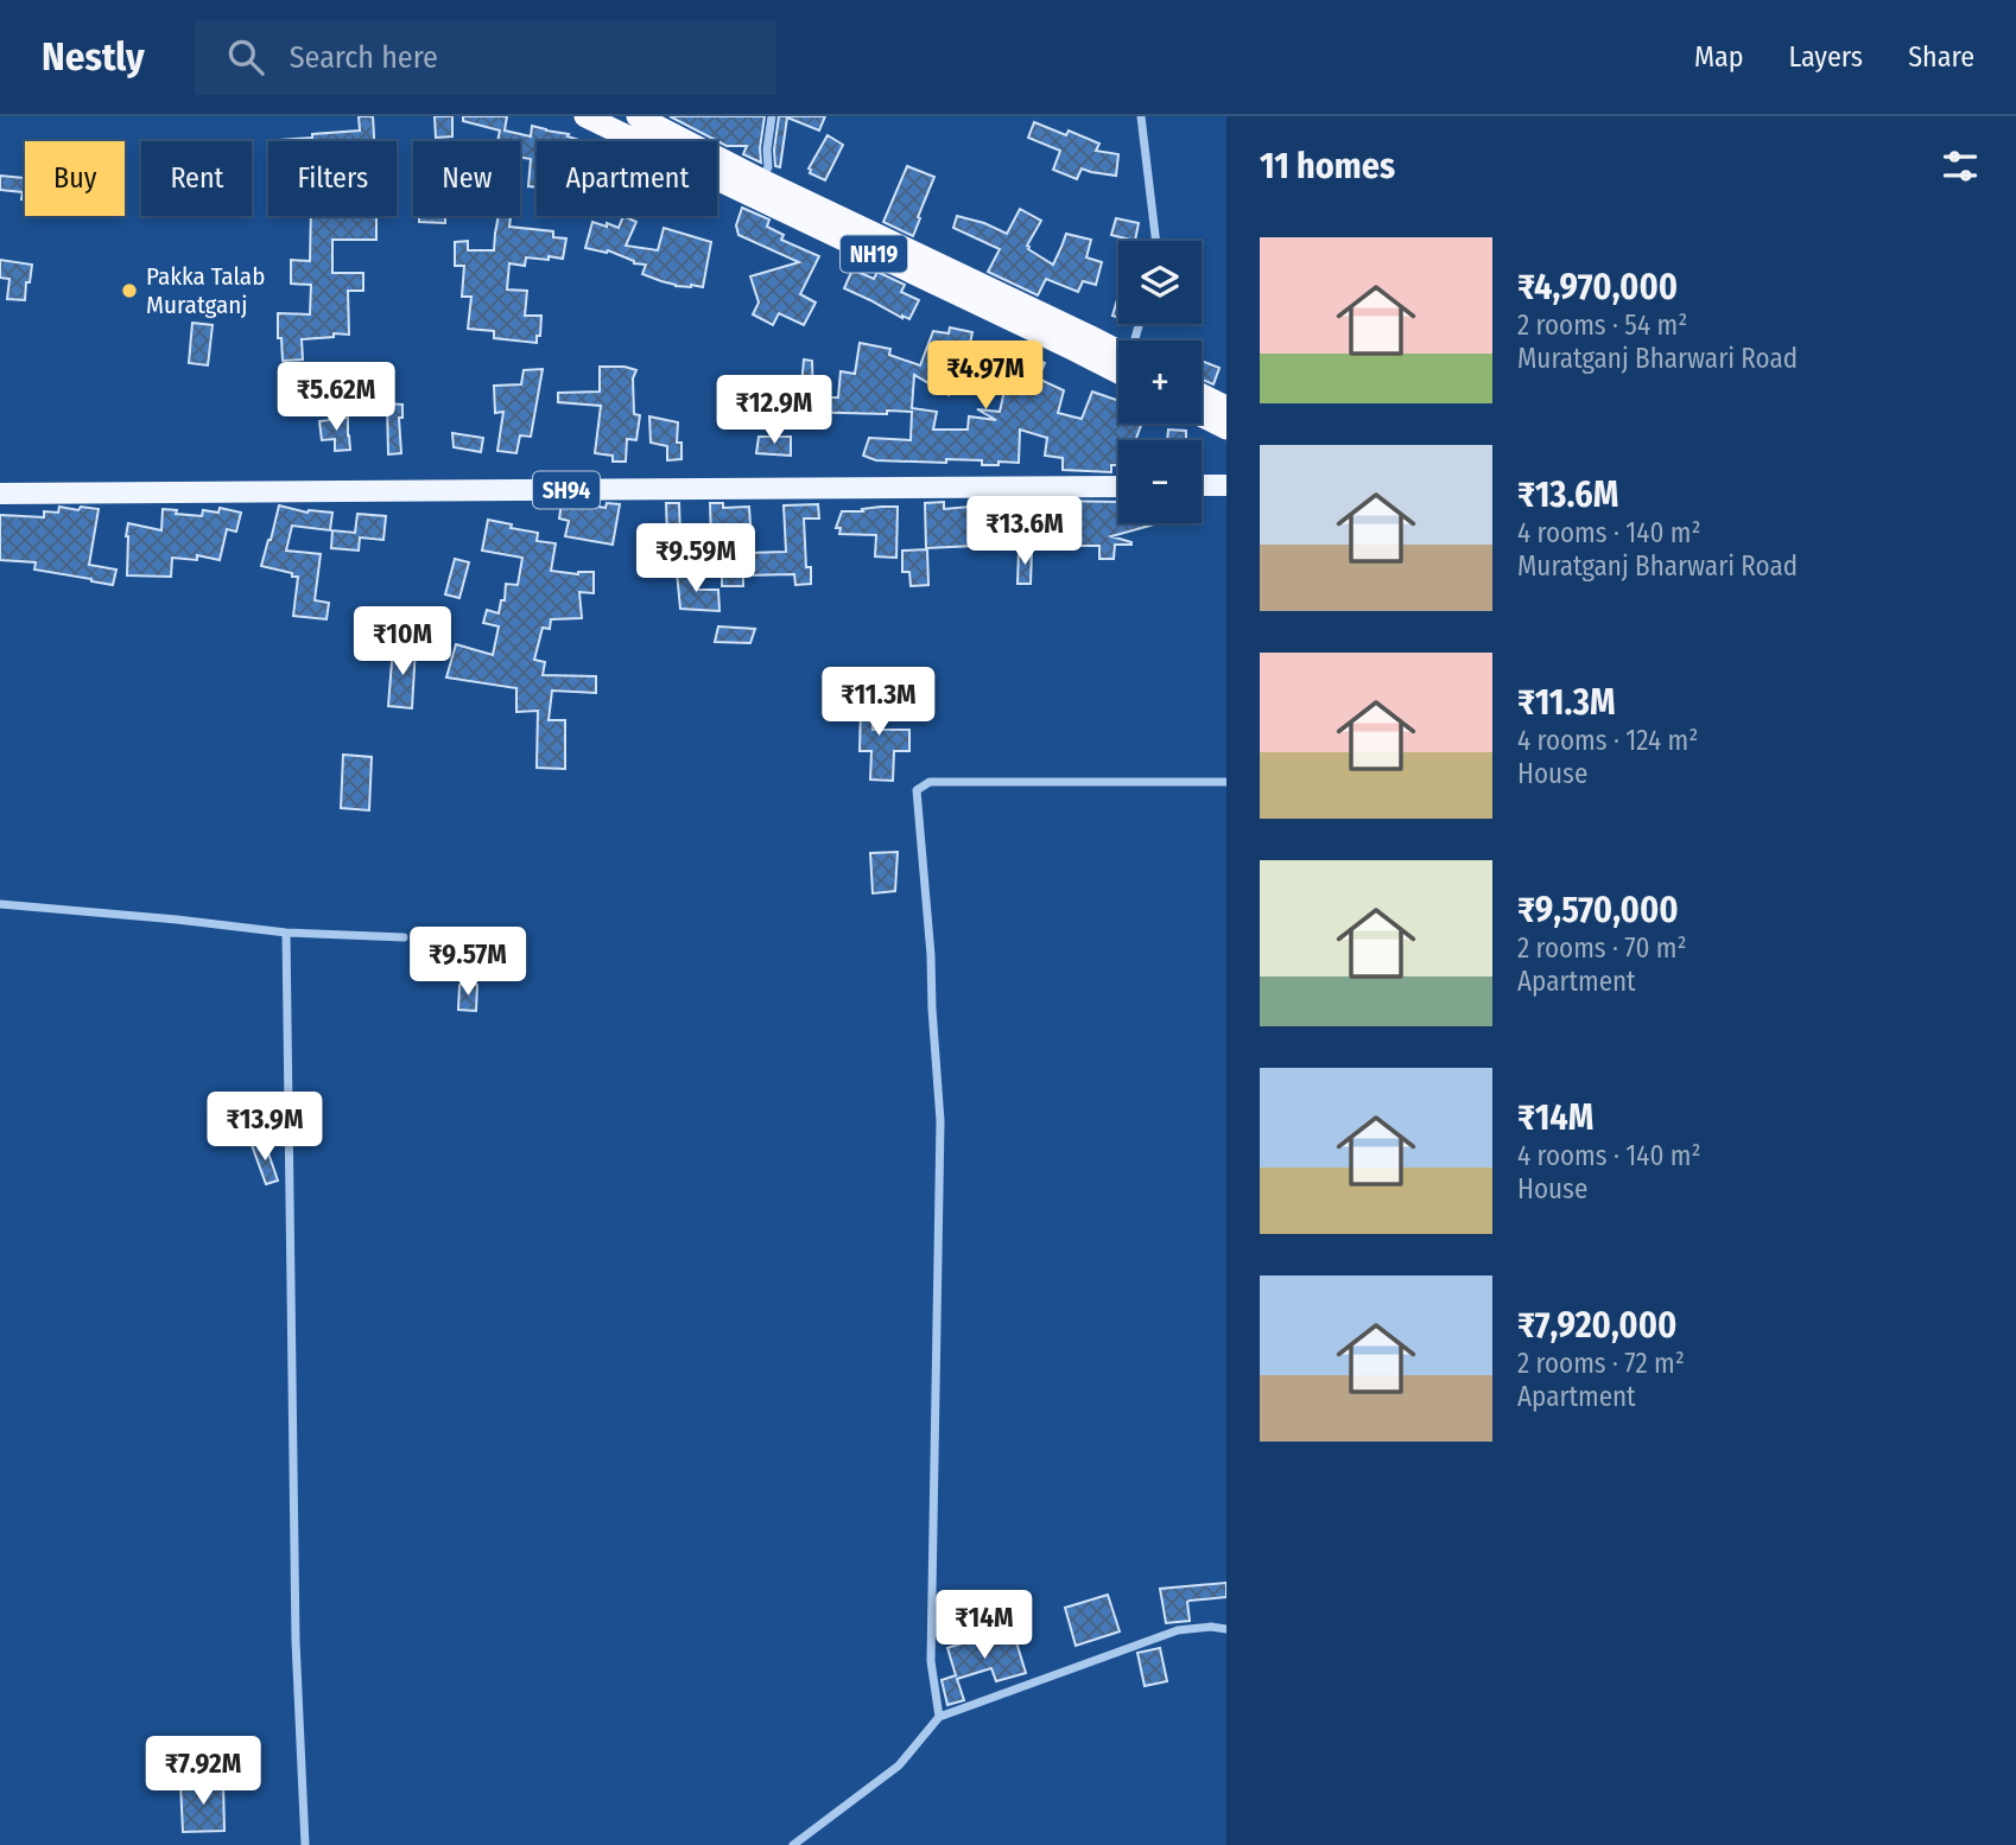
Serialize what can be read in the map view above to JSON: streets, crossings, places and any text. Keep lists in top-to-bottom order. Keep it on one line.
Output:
{"streets":{"highway":["NH19"],"main road":["SH94"]},"places":["Pakka Talab Muratganj"],"page":{"header":"Nestly","search":"Search here","nav":["Map","Layers","Share"],"heading":"11 homes","chip":["Buy","Rent","Filters","New","Apartment"],"list":[{"name":"₹4,970,000","note":"2 rooms · 54 m² · Muratganj Bharwari Road"},{"name":"₹13.6M","note":"4 rooms · 140 m² · Muratganj Bharwari Road"},{"name":"₹11.3M","note":"4 rooms · 124 m² · House"},{"name":"₹9,570,000","note":"2 rooms · 70 m² · Apartment"},{"name":"₹14M","note":"4 rooms · 140 m² · House"},{"name":"₹7,920,000","note":"2 rooms · 72 m² · Apartment"}],"map_buttons":["+","−"],"price":["₹4.97M","₹5.62M","₹12.9M","₹13.6M","₹9.59M","₹10M","₹11.3M","₹9.57M","₹13.9M","₹14M","₹7.92M"]}}
